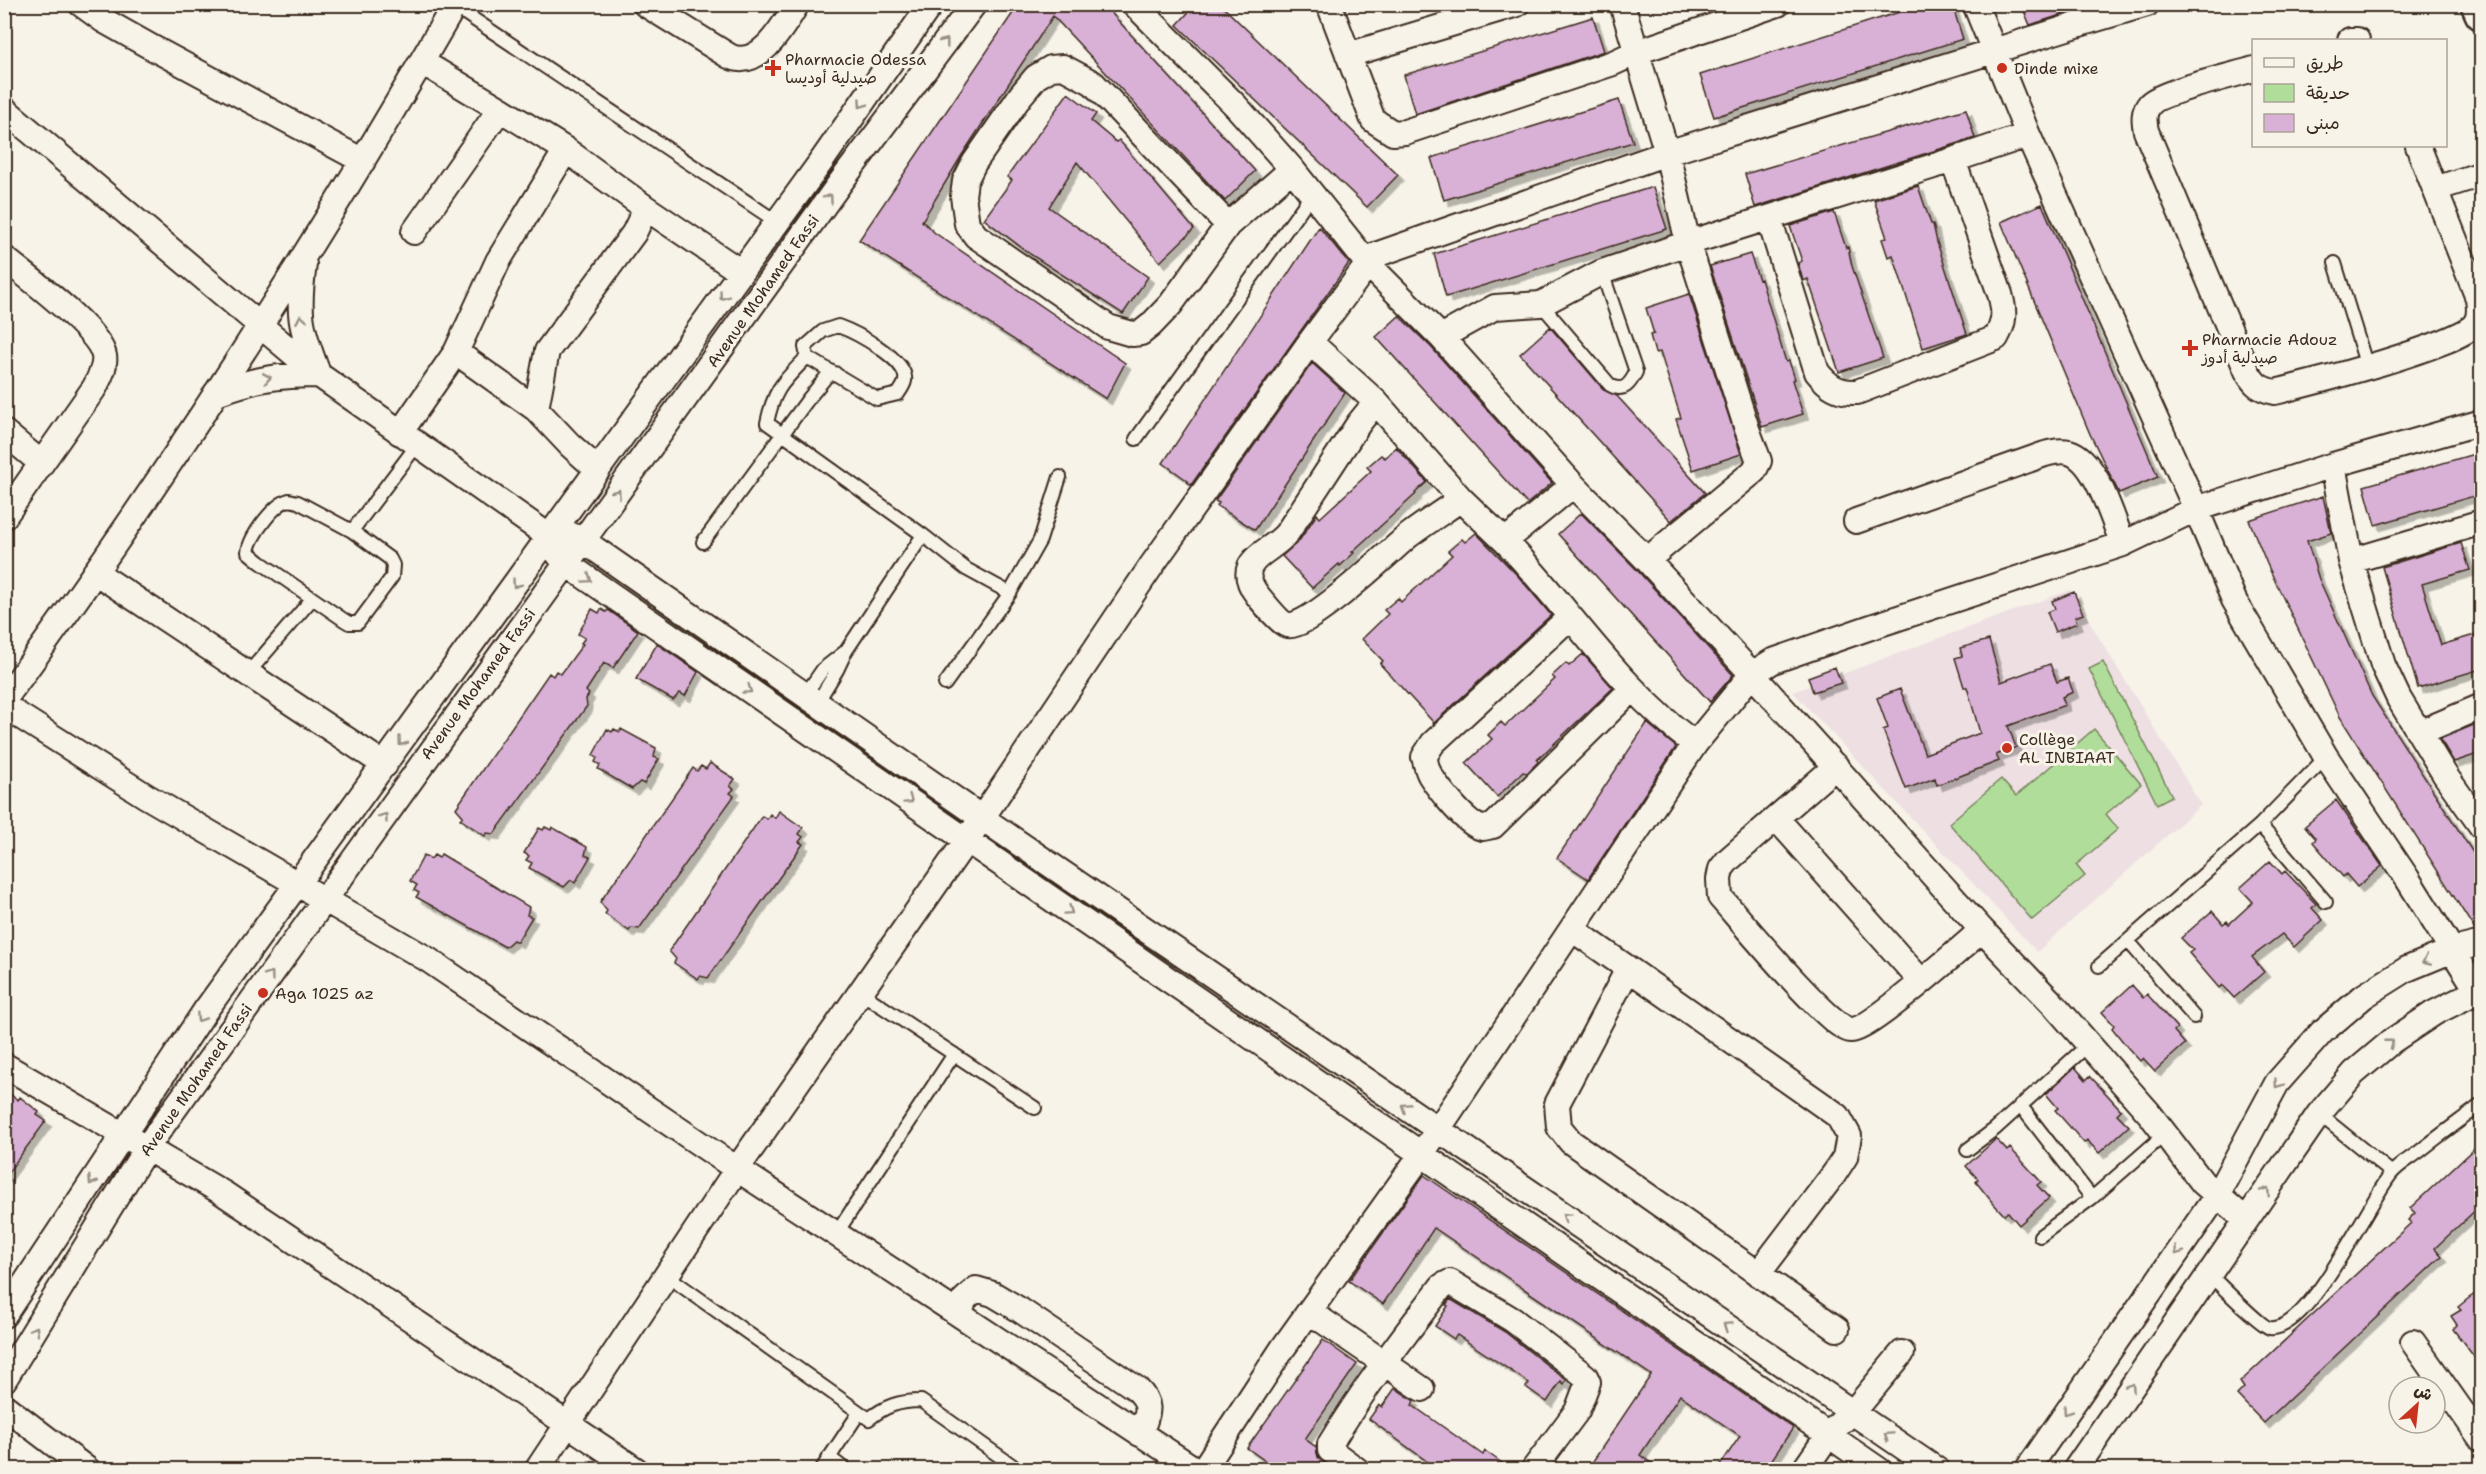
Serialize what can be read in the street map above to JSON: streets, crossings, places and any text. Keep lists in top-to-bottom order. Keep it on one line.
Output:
{"streets":{"street":["Avenue Mohamed Fassi"]},"places":{"health":["Pharmacie Odessa صيدلية أوديسا","Pharmacie Adouz صيدلية أدوز"],"other":["Dinde mixe","Collège AL INBIAAT","Aga 1025 az"]},"legend":["طريق","حديقة","مبنى"],"north":"top right"}
